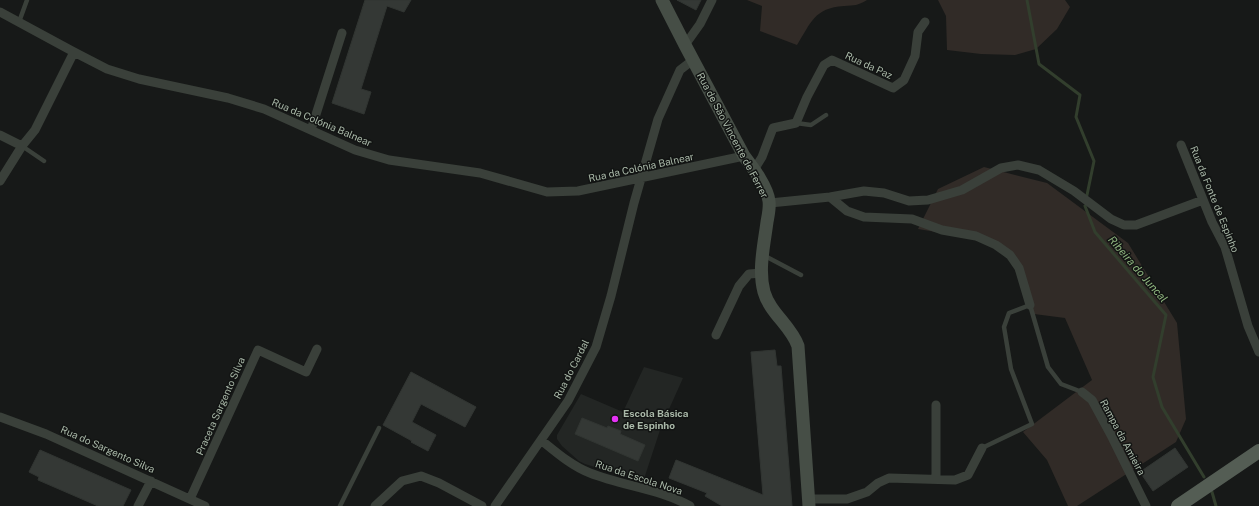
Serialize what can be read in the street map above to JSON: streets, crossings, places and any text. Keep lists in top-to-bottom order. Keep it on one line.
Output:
{"streets":{"street":["Rua da Paz","Rua da Colónia Balnear","Rua de São Vincente de Ferrer","Rua da Fonte de Espinho","Rua do Cardal","Praceta Sargento Silva","Rampa da Amieira","Rua do Sargento Silva","Rua da Escola Nova"]},"crossings":[["Rua da Colónia Balnear","Rua de São Vincente de Ferrer"],["Rua da Colónia Balnear","Rua do Cardal"],["Rua de São Vincente de Ferrer","Rua do Cardal"],["Rua do Cardal","Rua da Escola Nova"],["Praceta Sargento Silva","Rua do Sargento Silva"]],"water":["Ribeira do Juncal"],"places":["Escola Básica de Espinho"]}
